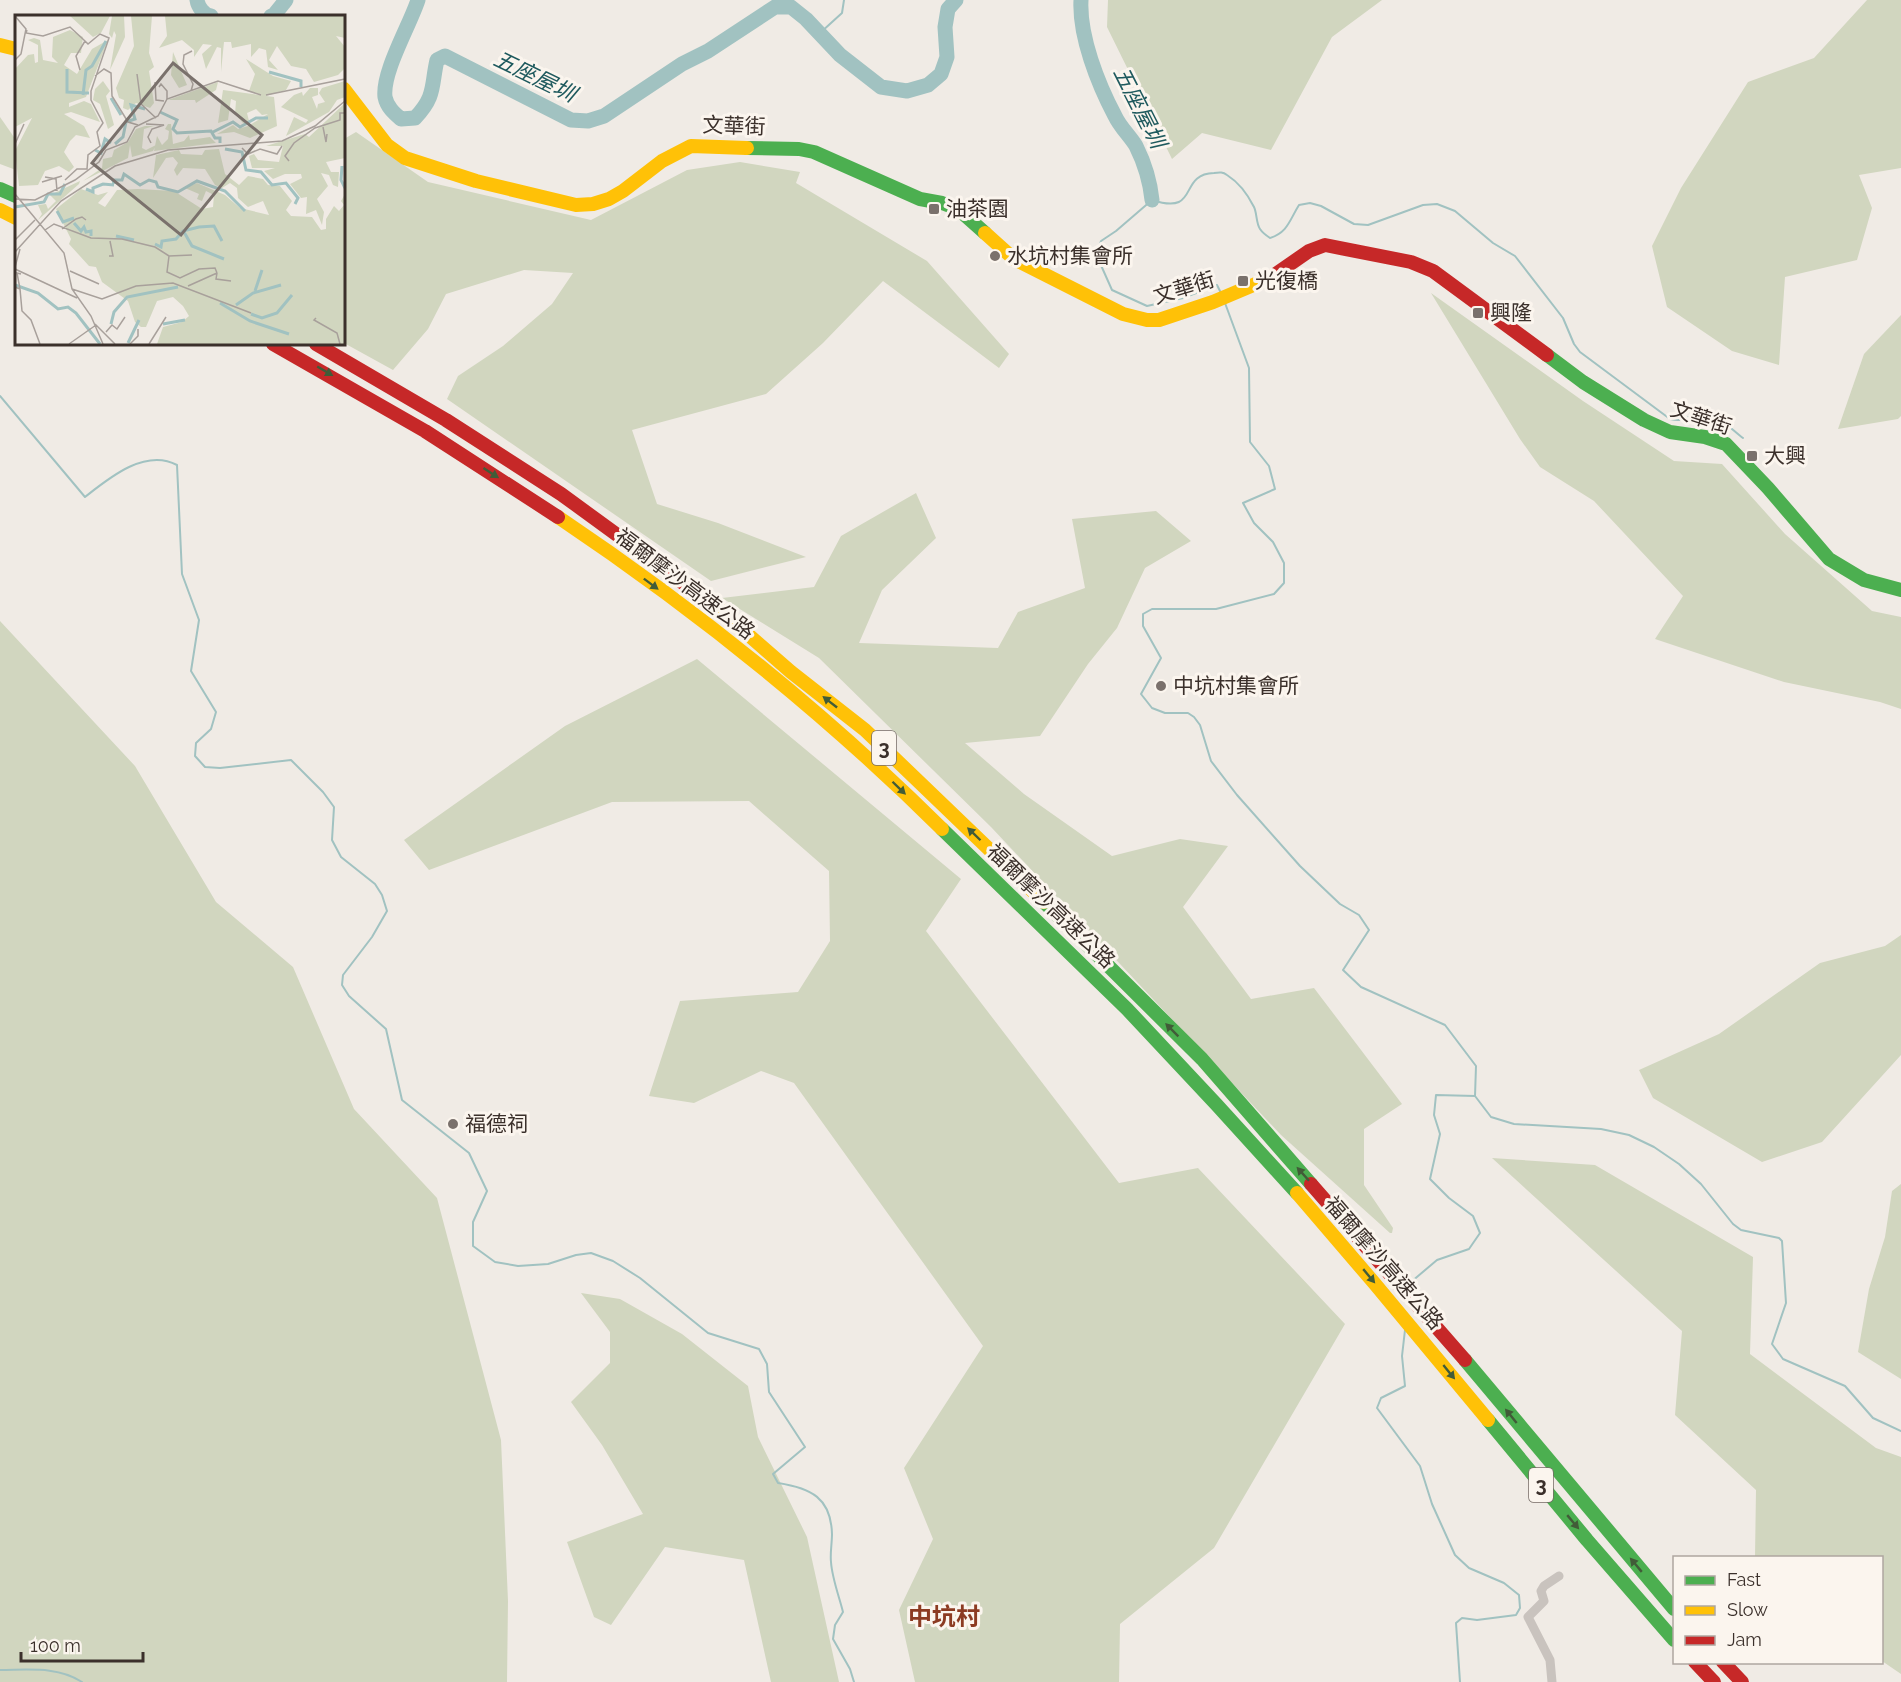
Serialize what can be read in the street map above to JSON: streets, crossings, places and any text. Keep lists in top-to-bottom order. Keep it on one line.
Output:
{"streets":{"main road":["文華街","福爾摩沙高速公路","3"]},"districts":["中坑村"],"water":["五座屋圳"],"places":{"transit":["油茶園","光復橋","興隆","大興"],"other":["水坑村集會所","中坑村集會所","福德祠"]},"legend":["Fast","Slow","Jam"],"scale_bar":"100 m"}
